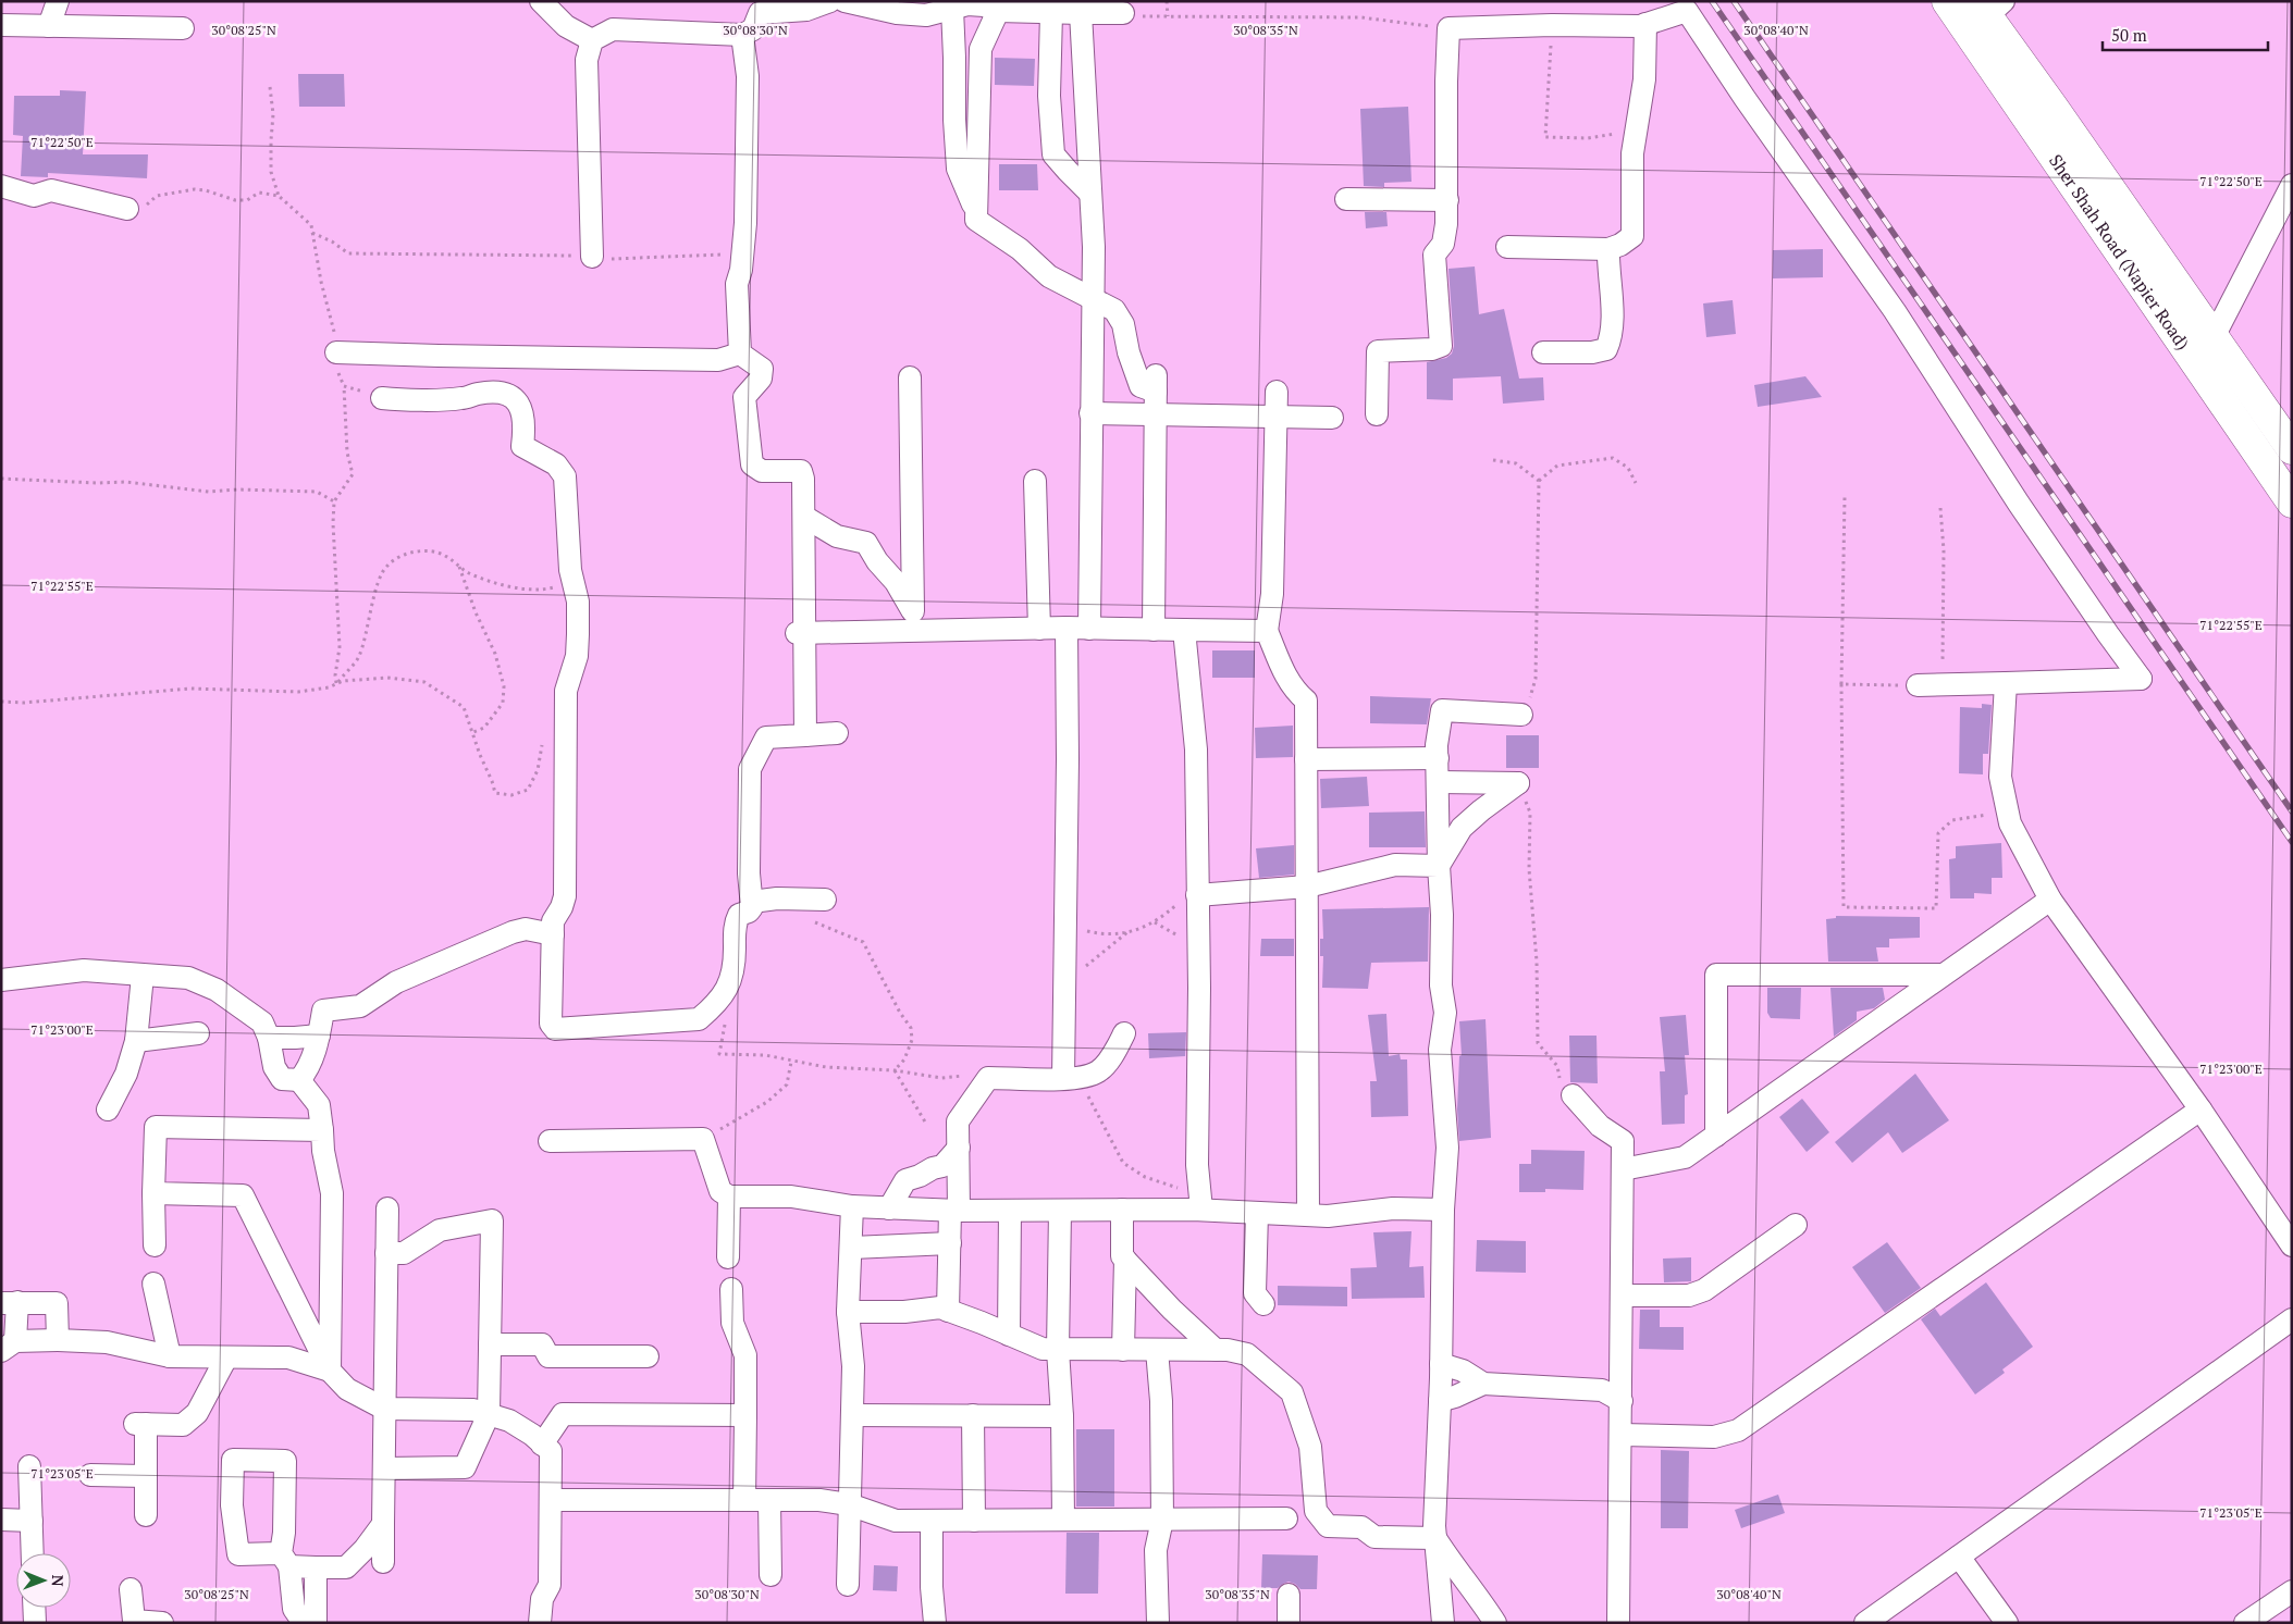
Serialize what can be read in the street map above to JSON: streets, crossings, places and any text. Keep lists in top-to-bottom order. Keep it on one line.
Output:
{"streets":{"main road":["Sher Shah Road (Napier Road)"]},"scale_bar":"50 m","north":"right","coordinates":["30°08'25\"N","30°08'30\"N","30°08'35\"N","30°08'40\"N","71°22'50\"E","71°22'55\"E","71°23'00\"E","71°23'05\"E"]}
